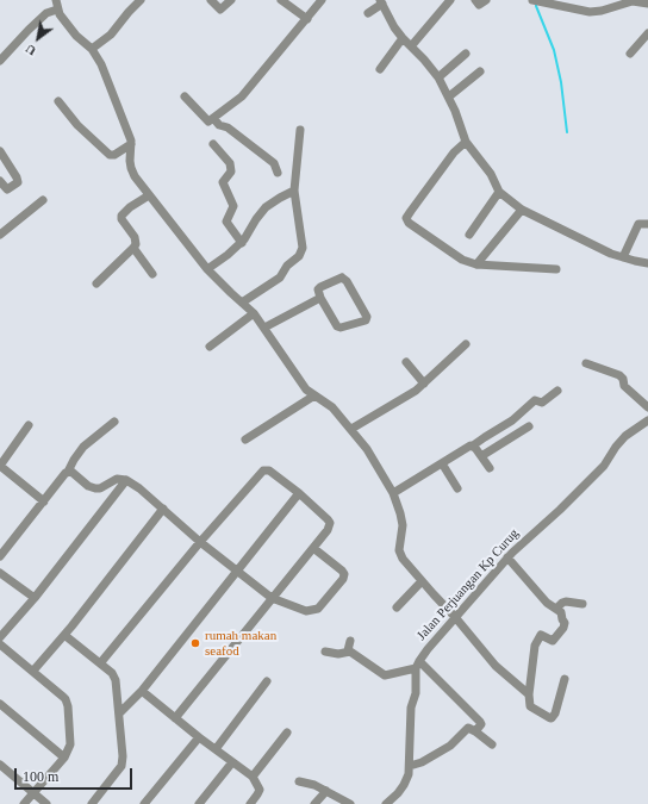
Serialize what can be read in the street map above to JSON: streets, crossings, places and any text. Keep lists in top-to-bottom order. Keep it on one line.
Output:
{"streets":{"street":["Jalan Perjuangan Kp Curug"]},"places":["rumah makan seafod"],"scale_bar":"100 m","north":"bottom left"}
